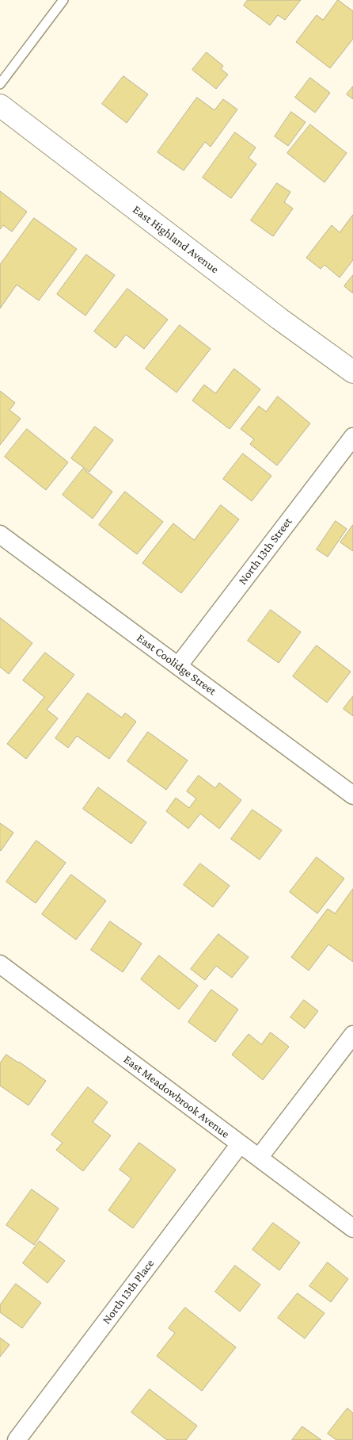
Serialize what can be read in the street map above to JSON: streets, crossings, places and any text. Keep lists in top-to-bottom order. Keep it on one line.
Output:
{"streets":{"street":["East Highland Avenue","North 13th Street","East Coolidge Street","East Meadowbrook Avenue","North 13th Place"]},"crossings":[["North 13th Street","East Coolidge Street"],["East Meadowbrook Avenue","North 13th Place"]]}
